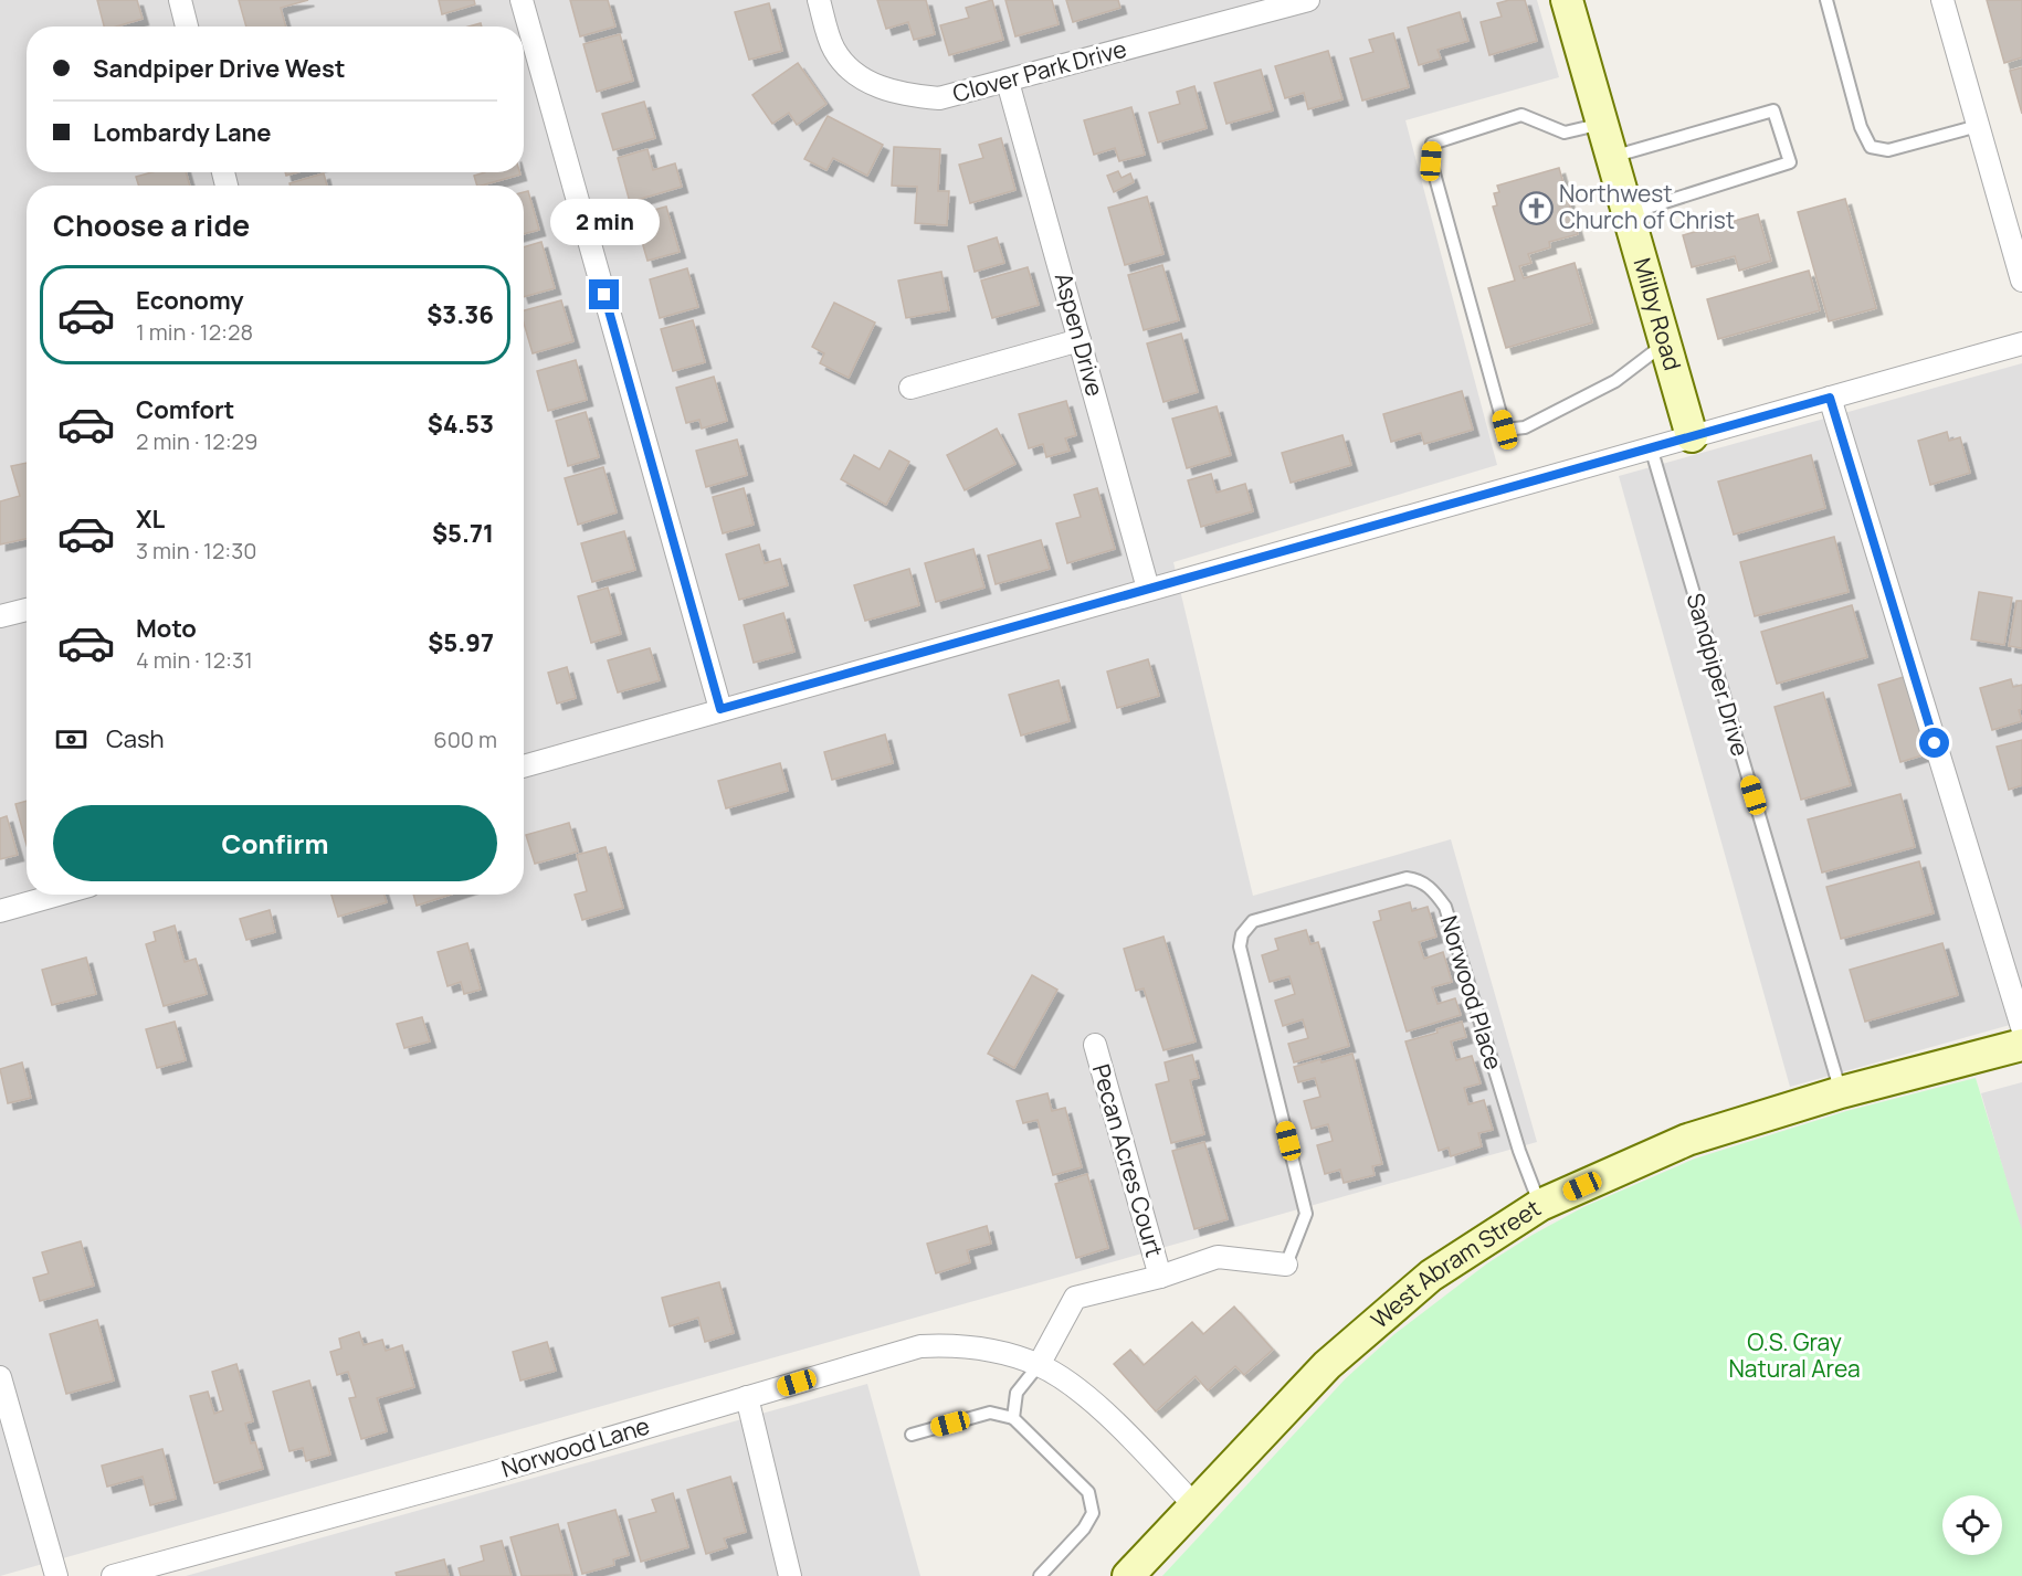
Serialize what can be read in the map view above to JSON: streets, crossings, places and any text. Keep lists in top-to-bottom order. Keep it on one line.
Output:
{"streets":{"main road":["Milby Road","West Abram Street"],"street":["Clover Park Drive","Aspen Drive","Pecan Acres Court","Norwood Lane"],"lane":["Sandpiper Drive","Norwood Place"]},"crossings":[["Clover Park Drive","Aspen Drive"],["Sandpiper Drive","West Abram Street"],["Norwood Place","West Abram Street"],["West Abram Street","Norwood Lane"]],"parks":["O.S. Gray Natural Area"],"places":{"church":["Northwest Church of Christ"]},"page":{"banner":["Sandpiper Drive West","Lombardy Lane"],"heading":"Choose a ride","bubble":"2 min","list":[{"name":"Economy","note":"1 min · 12:28","value":"$3.36"},{"name":"Comfort","note":"2 min · 12:29","value":"$4.53"},{"name":"XL","note":"3 min · 12:30","value":"$5.71"},{"name":"Moto","note":"4 min · 12:31","value":"$5.97"}],"pay":["Cash","600 m"],"buttons":"Confirm"}}
